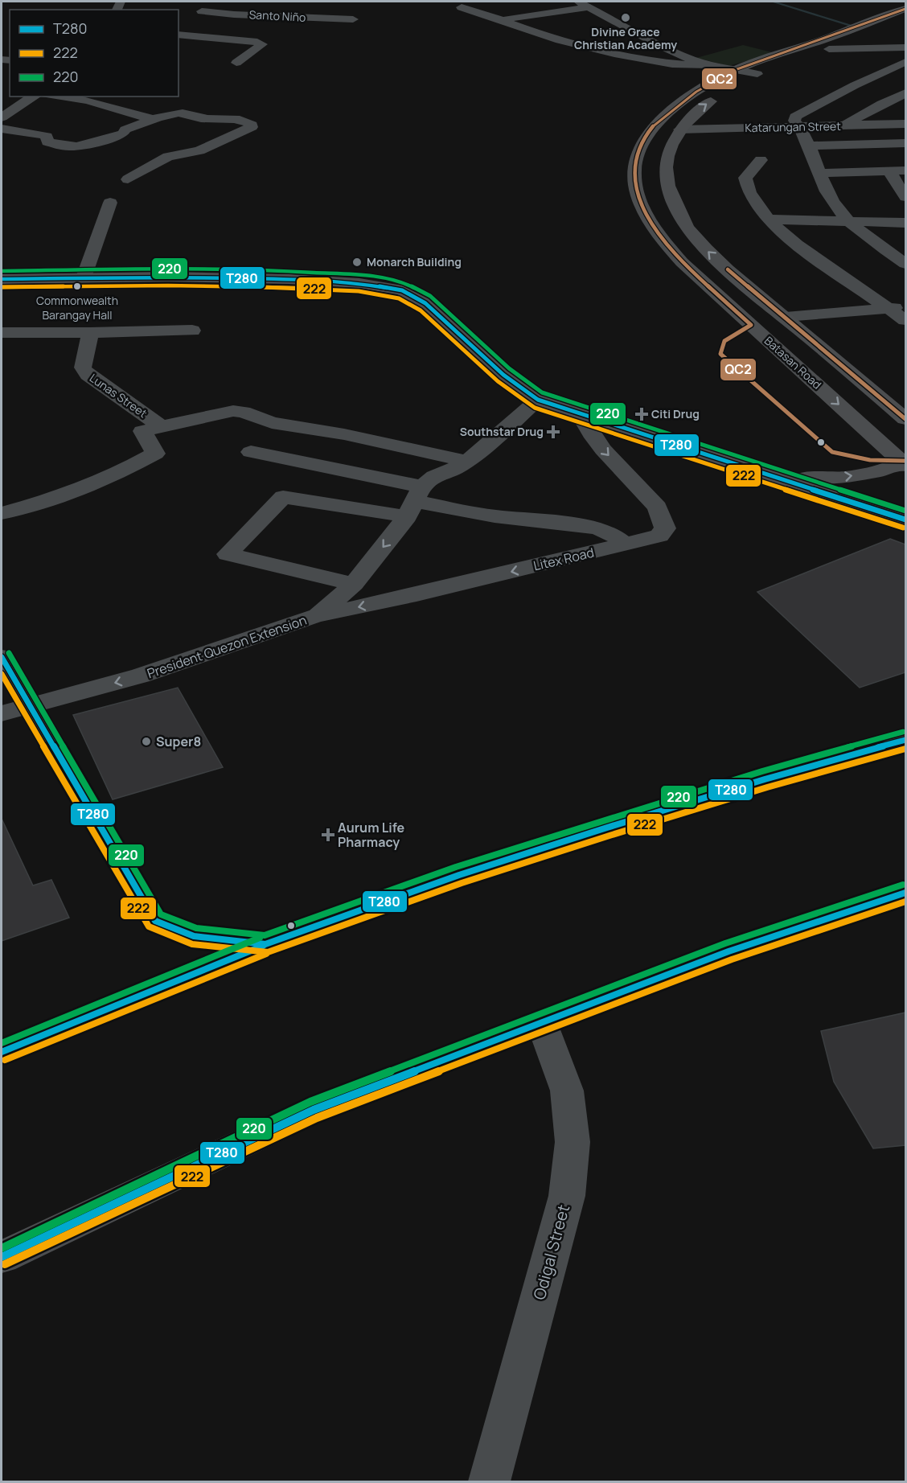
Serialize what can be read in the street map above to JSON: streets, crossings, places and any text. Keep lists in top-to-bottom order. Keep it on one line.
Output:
{"streets":{"main road":["Batasan Road"],"street":["Santo Niño","Katarungan Street","Lunas Street","Litex Road","President Quezon Extension","Odigal Street"]},"crossings":[["Litex Road","President Quezon Extension"]],"one_way":["President Quezon Extension"],"places":{"other":["Divine Grace Christian Academy","Monarch Building","Commonwealth Barangay Hall","Super8"],"health":["Citi Drug","Southstar Drug","Aurum Life Pharmacy"]},"lines":["transit line QC2","transit line 220","transit line T280","transit line 222"],"legend":["T280","222","220"]}
